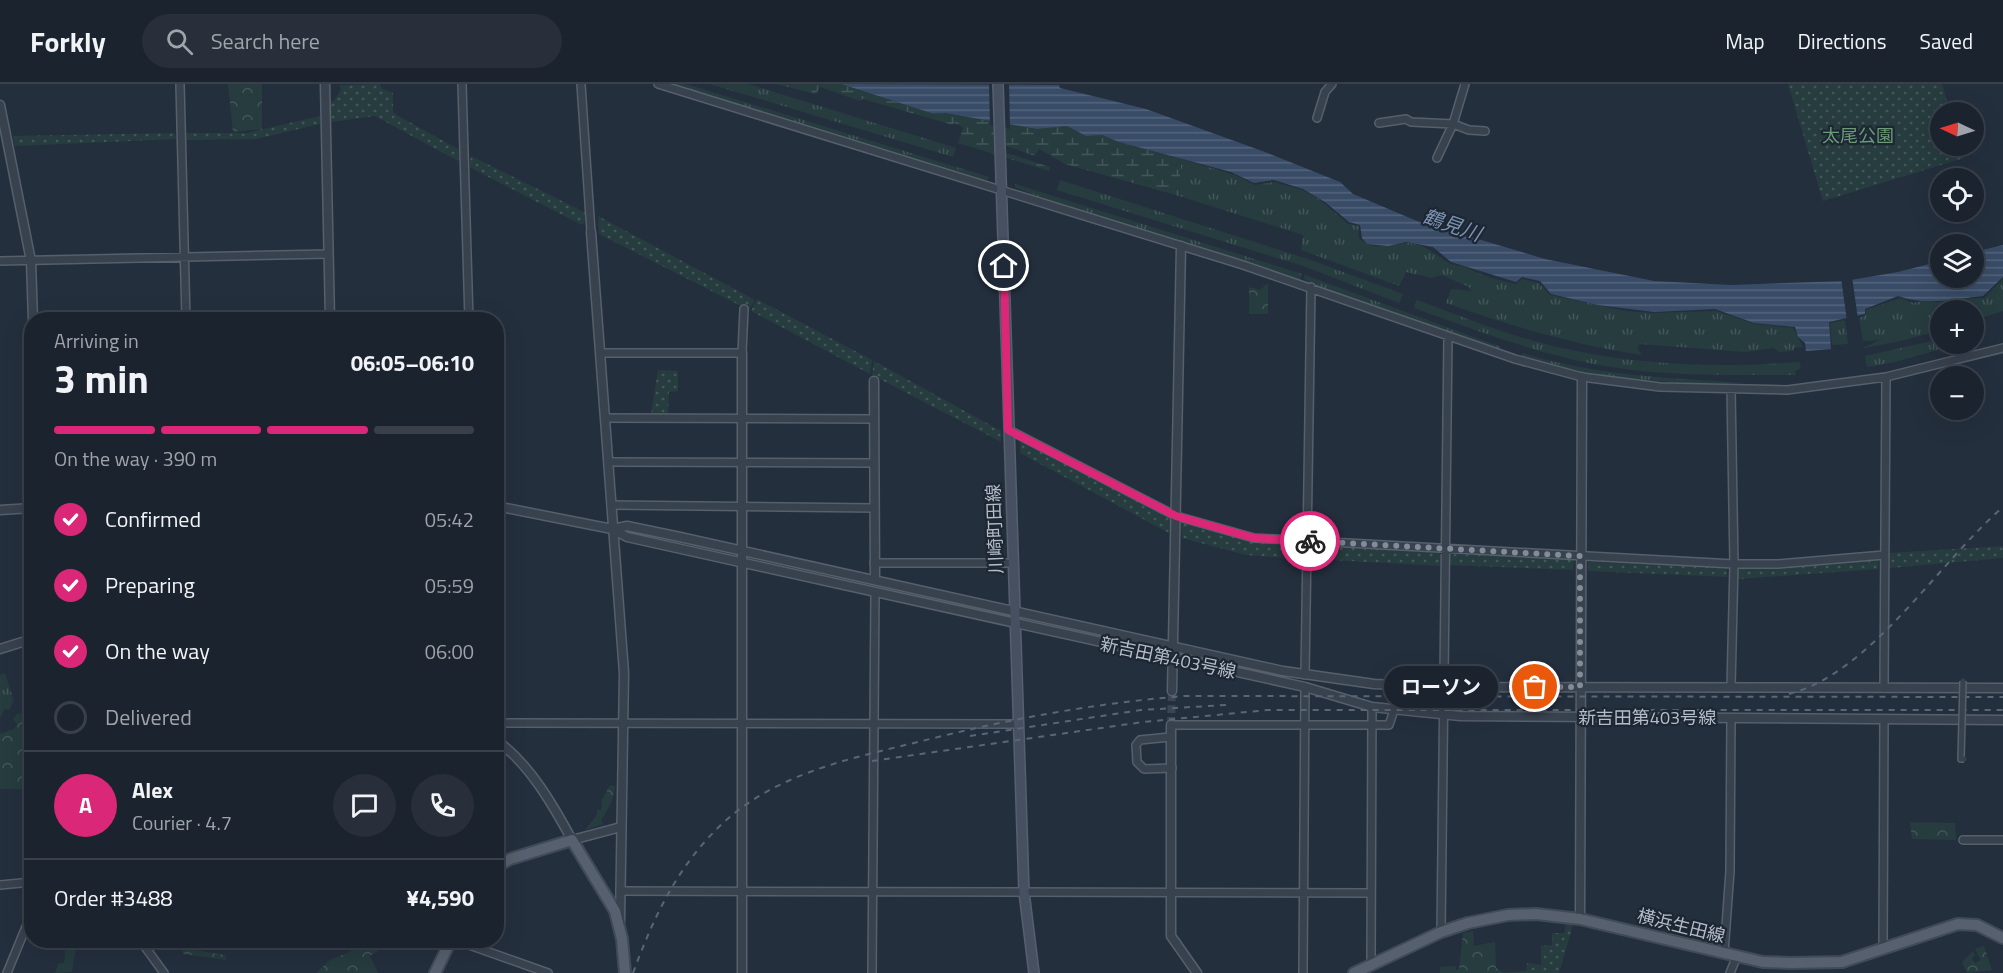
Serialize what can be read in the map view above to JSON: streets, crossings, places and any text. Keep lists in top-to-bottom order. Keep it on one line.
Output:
{"streets":{"main road":["川崎町田線","横浜生田線"],"street":["新吉田第403号線"]},"crossings":[["川崎町田線","新吉田第403号線"]],"water":["鶴見川"],"parks":["太尾公園"],"places":["ローソン"],"north":"left","page":{"header":"Forkly","search":"Search here","nav":["Map","Directions","Saved"],"map_buttons":["+","−"],"heading":["3 min","Arriving in","06:05–06:10"],"panel":["Alex","Courier · 4.7","Order #3488","¥4,590"],"bar":"On the way · 390 m","list":[["Confirmed","05:42"],["Preparing","05:59"],["On the way","06:00"],"Delivered"],"bubble":"ローソン","round":"A"}}
